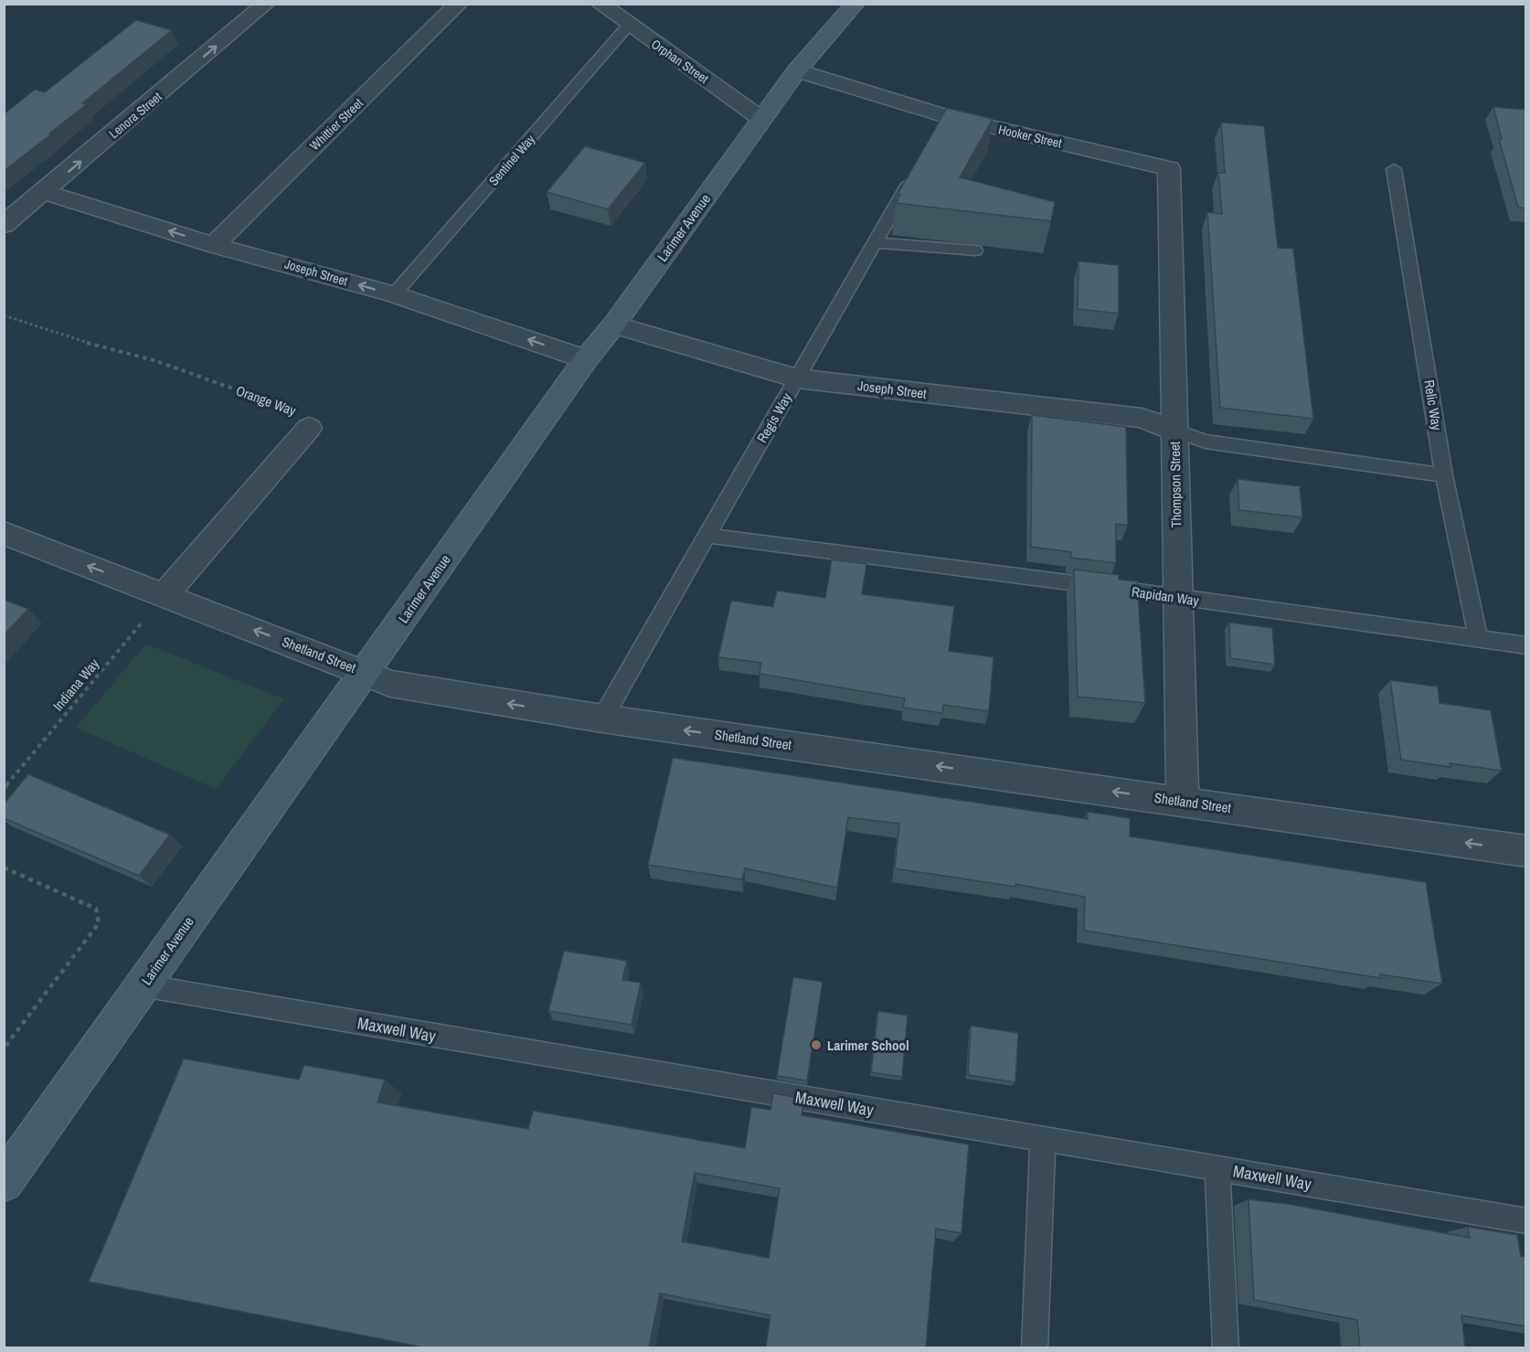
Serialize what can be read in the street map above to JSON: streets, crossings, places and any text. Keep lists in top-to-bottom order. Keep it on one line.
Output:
{"streets":{"street":["Orphan Street","Lenora Street","Whittier Street","Hooker Street","Larimer Avenue","Joseph Street","Orange Way","Thompson Street","Shetland Street"],"lane":["Sentinel Way","Relic Way","Regis Way","Rapidan Way","Maxwell Way"],"path":["Indiana Way"]},"crossings":[["Orphan Street","Sentinel Way"],["Orphan Street","Larimer Avenue"],["Lenora Street","Joseph Street"],["Whittier Street","Joseph Street"],["Hooker Street","Larimer Avenue"],["Hooker Street","Thompson Street"],["Sentinel Way","Joseph Street"],["Larimer Avenue","Joseph Street"],["Larimer Avenue","Shetland Street"],["Larimer Avenue","Maxwell Way"],["Joseph Street","Regis Way"],["Joseph Street","Thompson Street"],["Orange Way","Shetland Street"],["Orange Way","Indiana Way"],["Relic Way","Rapidan Way"],["Regis Way","Rapidan Way"],["Regis Way","Shetland Street"],["Thompson Street","Rapidan Way"],["Thompson Street","Shetland Street"],["Shetland Street","Indiana Way"]],"one_way":["Lenora Street","Joseph Street","Shetland Street"],"places":["Larimer School"]}
